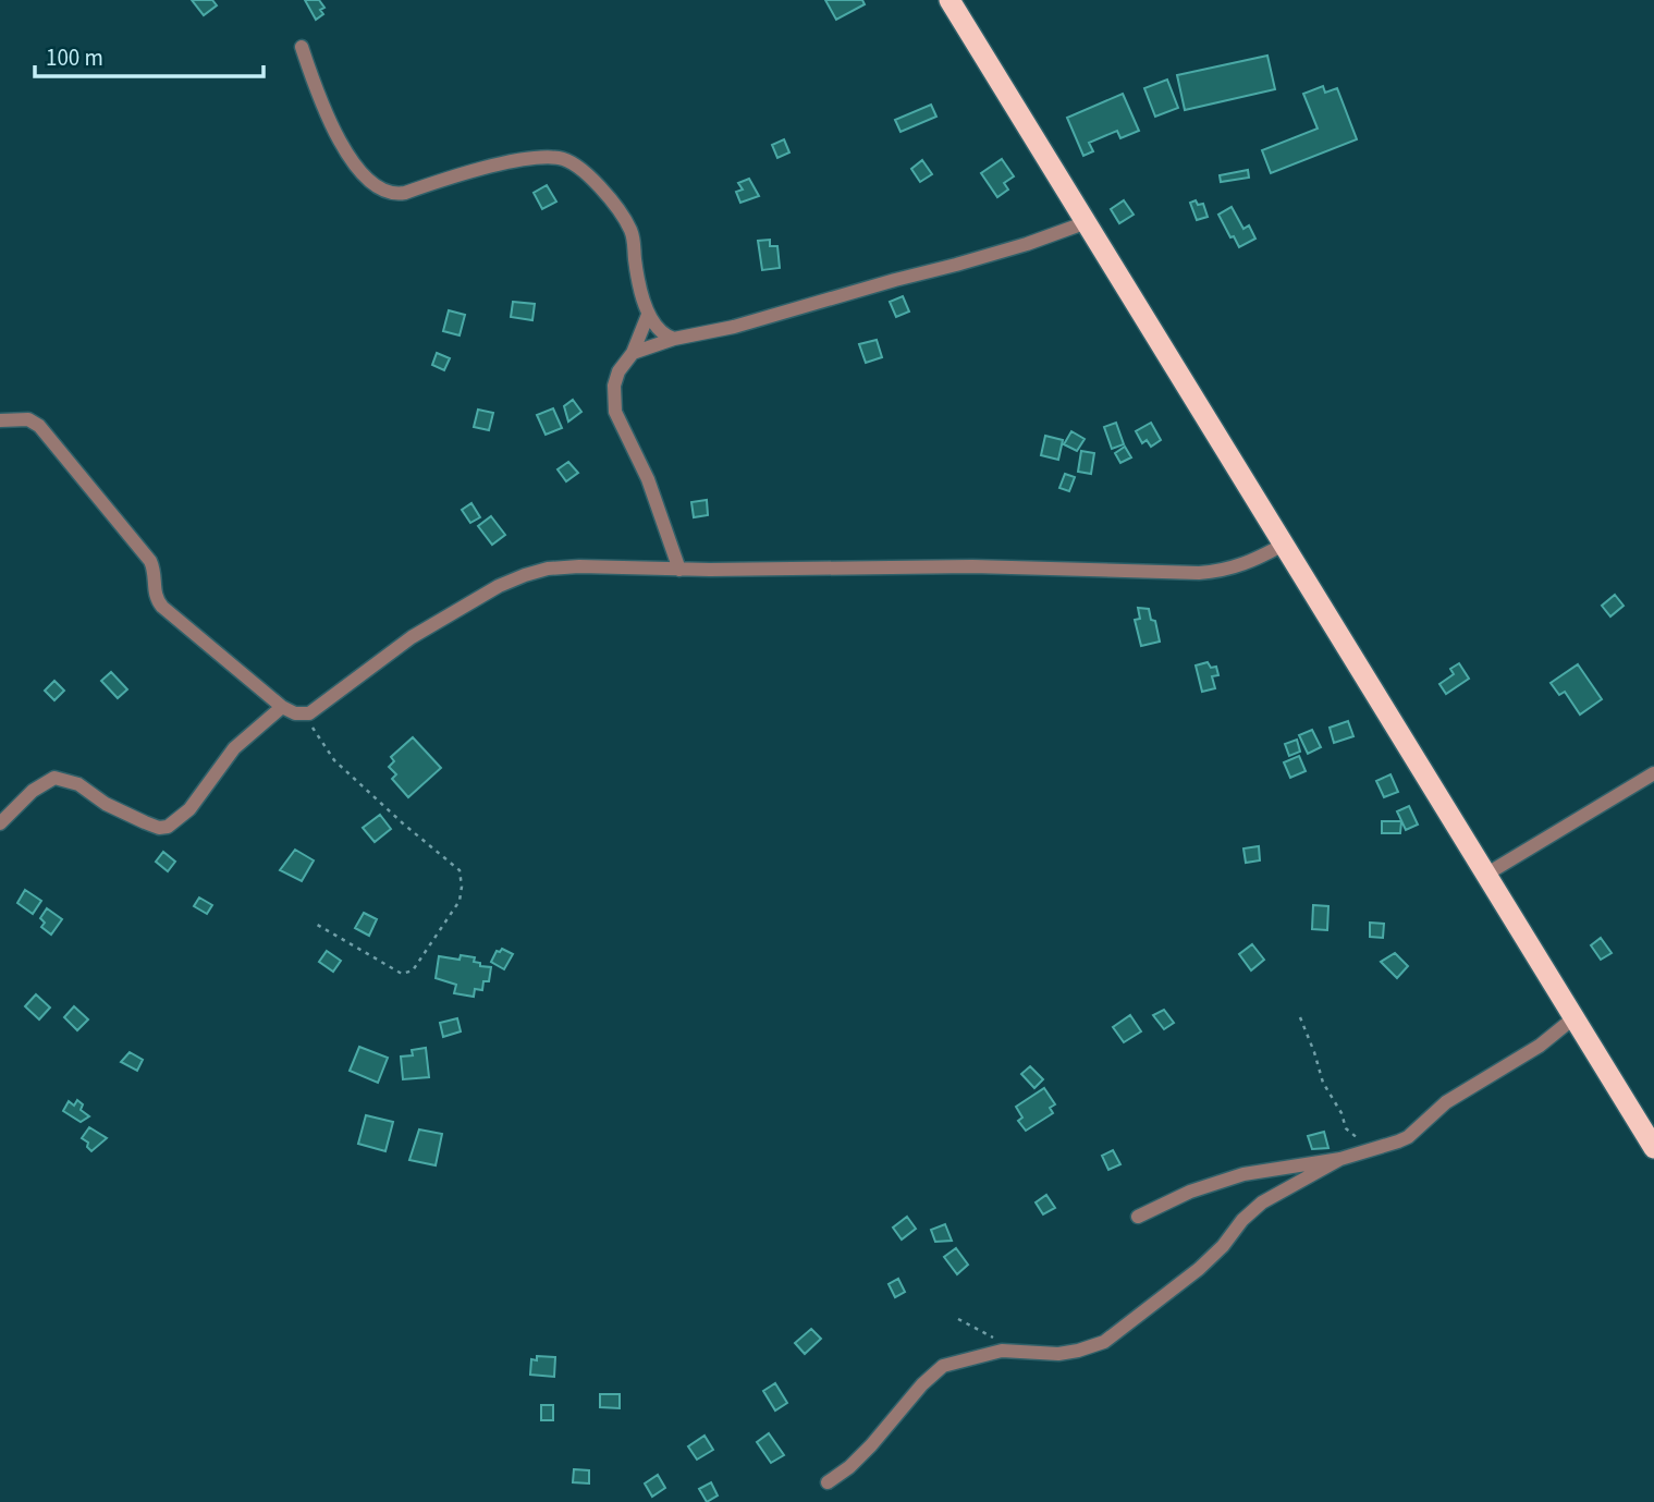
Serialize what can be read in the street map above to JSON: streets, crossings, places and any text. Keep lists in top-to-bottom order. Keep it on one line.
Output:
{"scale_bar":"100 m"}
